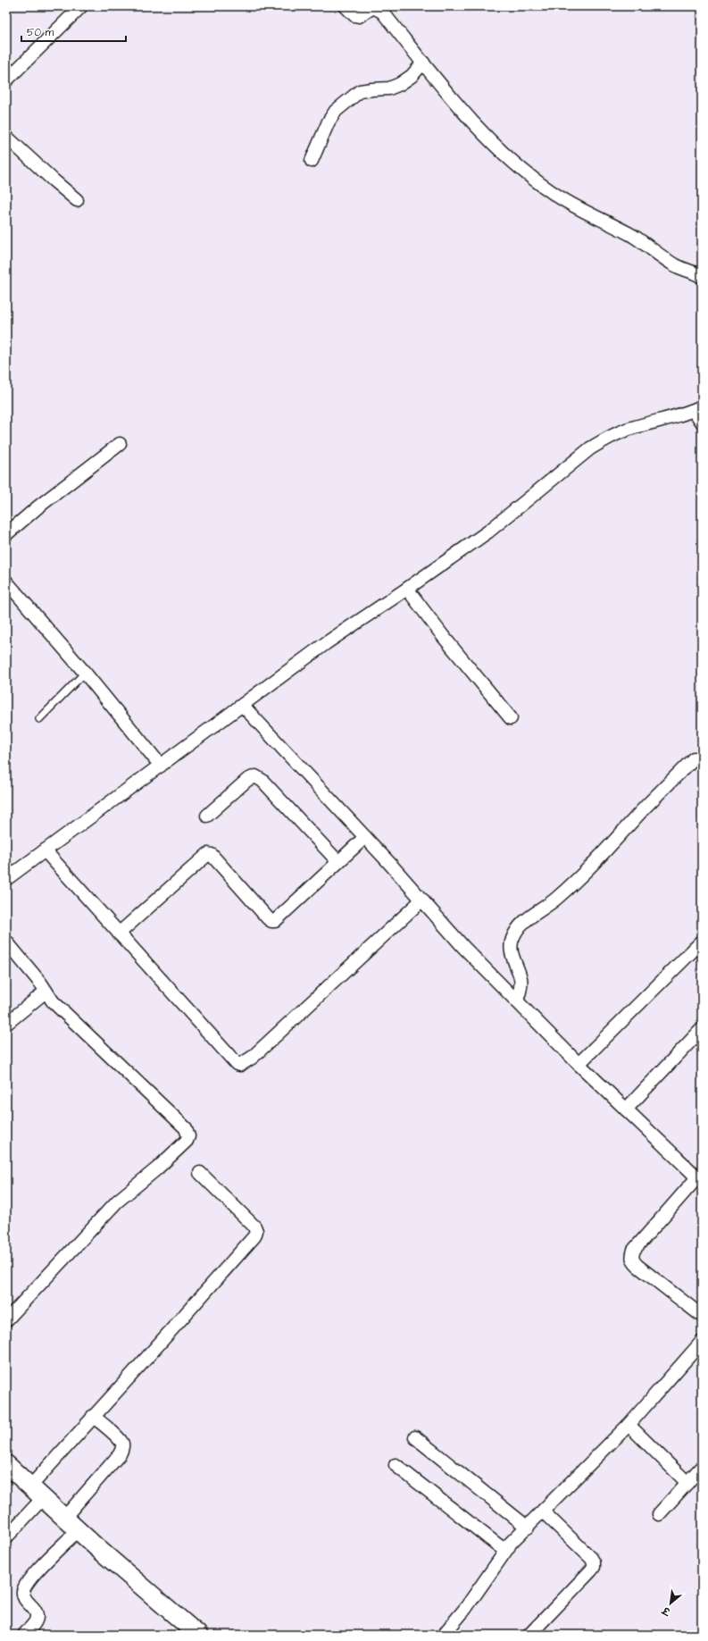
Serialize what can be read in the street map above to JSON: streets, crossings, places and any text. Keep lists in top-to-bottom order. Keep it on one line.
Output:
{"scale_bar":"50 m","north":"bottom left"}
